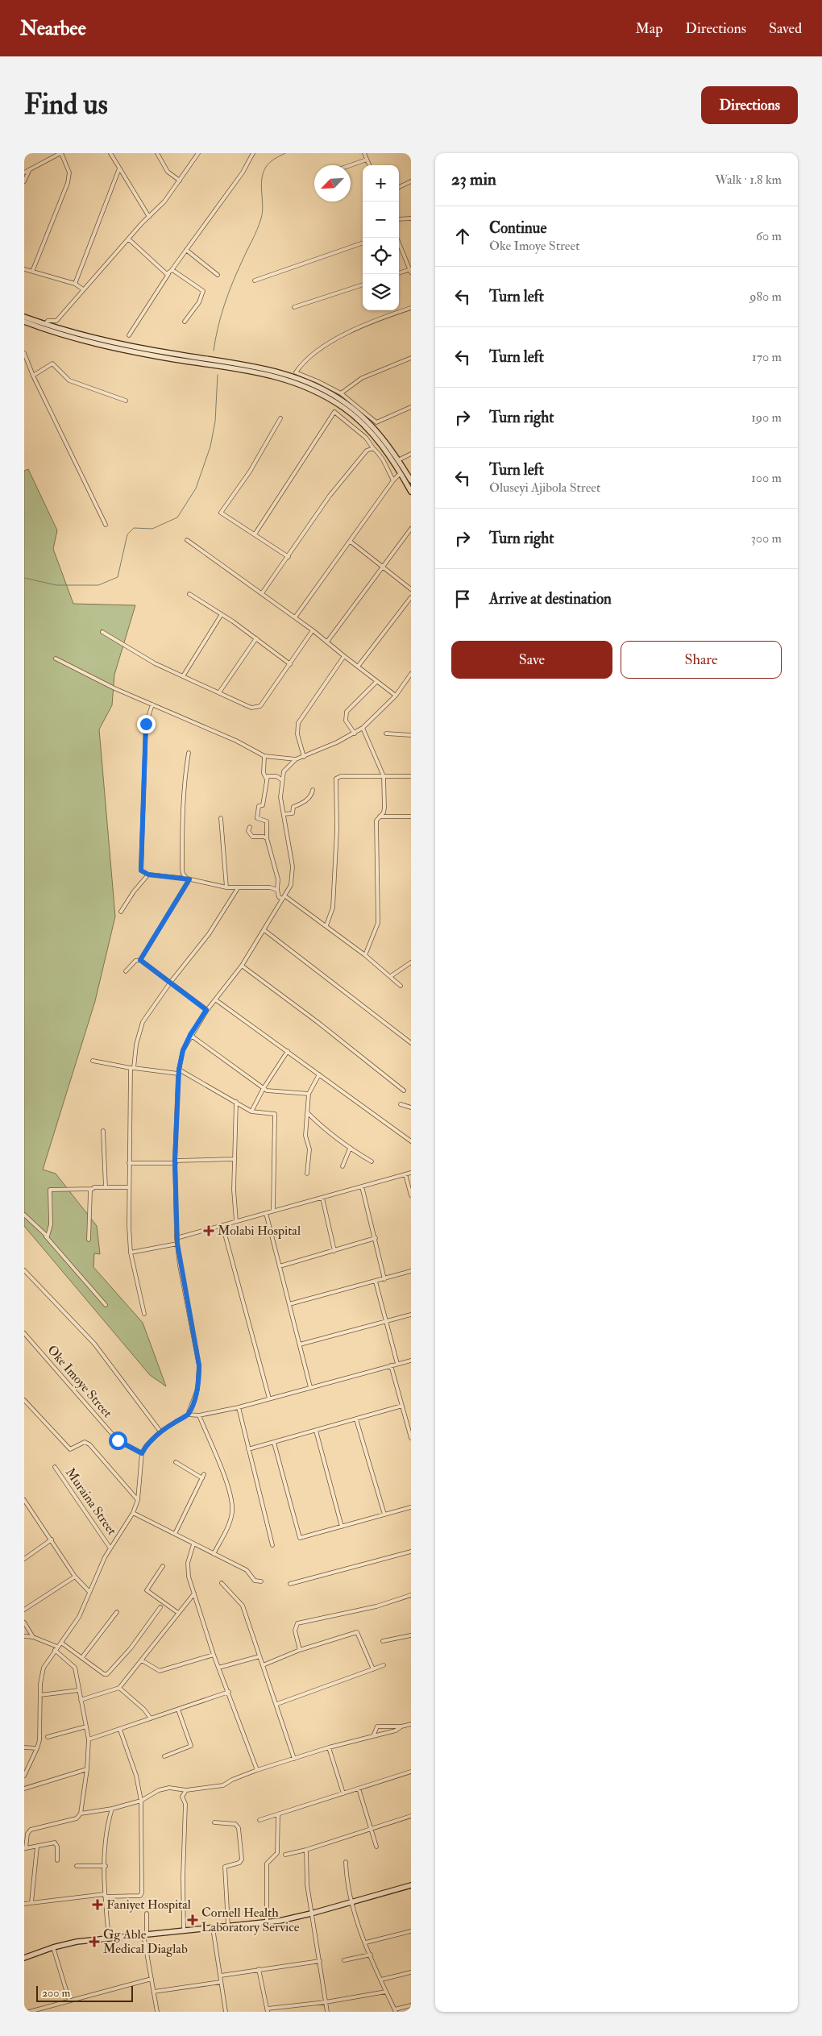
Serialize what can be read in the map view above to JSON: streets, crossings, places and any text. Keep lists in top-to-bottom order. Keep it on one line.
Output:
{"streets":{"street":["Oke Imoye Street","Muraina Street"]},"places":{"health":["Molabi Hospital","Faniyet Hospital","Cornell Health Laboratory Service","Gg Able Medical Diaglab"]},"scale_bar":"200 m","north":"bottom left","page":{"header":"Nearbee","nav":["Map","Directions","Saved"],"buttons":["Directions",["Save","Share"]],"title":"Find us","heading":["23 min","Walk · 1.8 km"],"map_buttons":["+","−"],"list":[["Continue","Oke Imoye Street","60 m"],["Turn left","980 m"],["Turn left","170 m"],["Turn right","190 m"],["Turn left","Oluseyi Ajibola Street","100 m"],["Turn right","300 m"],"Arrive at destination"],"scale":"200 m"}}
